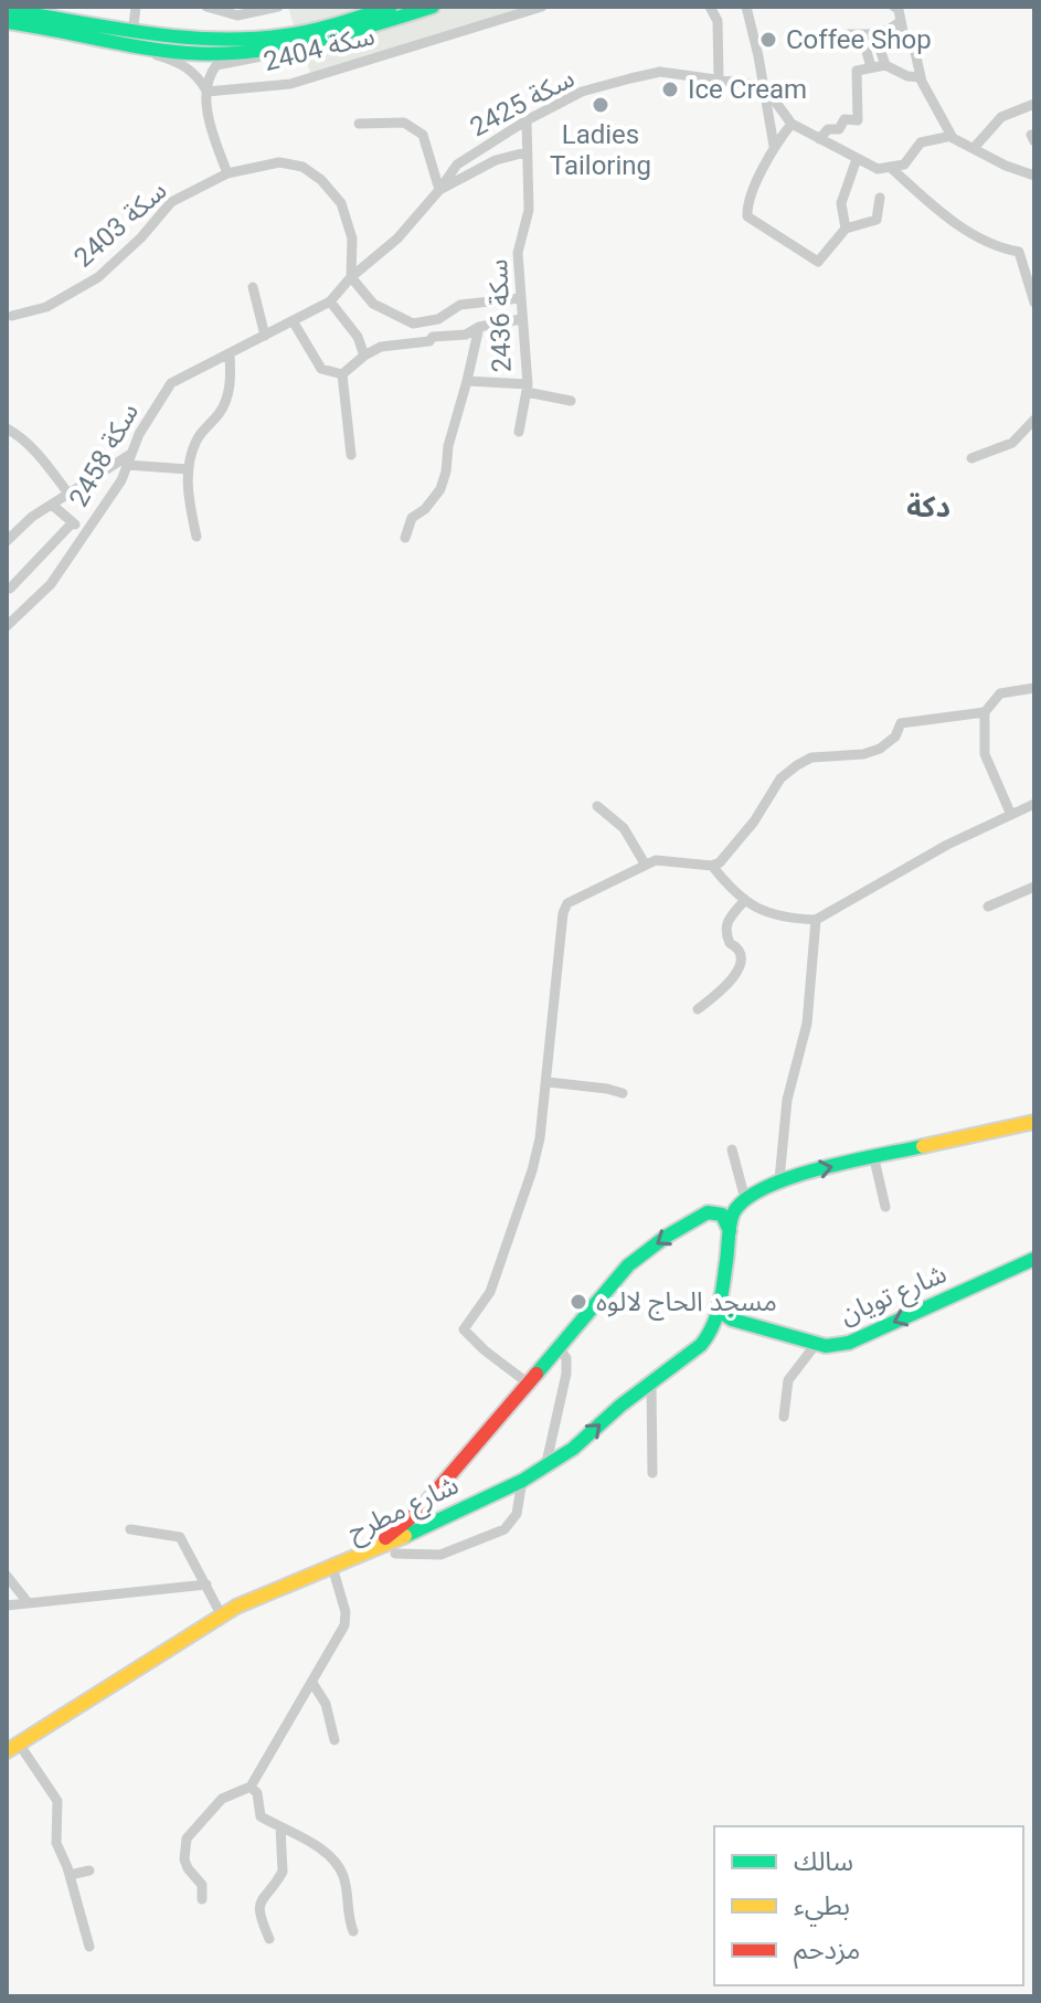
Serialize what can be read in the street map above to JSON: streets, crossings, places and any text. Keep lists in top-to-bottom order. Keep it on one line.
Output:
{"streets":{"main road":["شارع تويان","شارع مطرح"],"street":["سكة 2404","سكة 2425","سكة 2403","سكة 2436","سكة 2458"]},"crossings":[["سكة 2425","سكة 2403"],["سكة 2425","سكة 2436"],["سكة 2425","سكة 2458"],["سكة 2403","سكة 2458"],["شارع تويان","شارع مطرح"]],"one_way":["شارع تويان"],"districts":["دكة"],"places":["Coffee Shop","Ice Cream","Ladies Tailoring","مسجد الحاج لالوه"],"legend":["سالك","بطيء","مزدحم"]}
